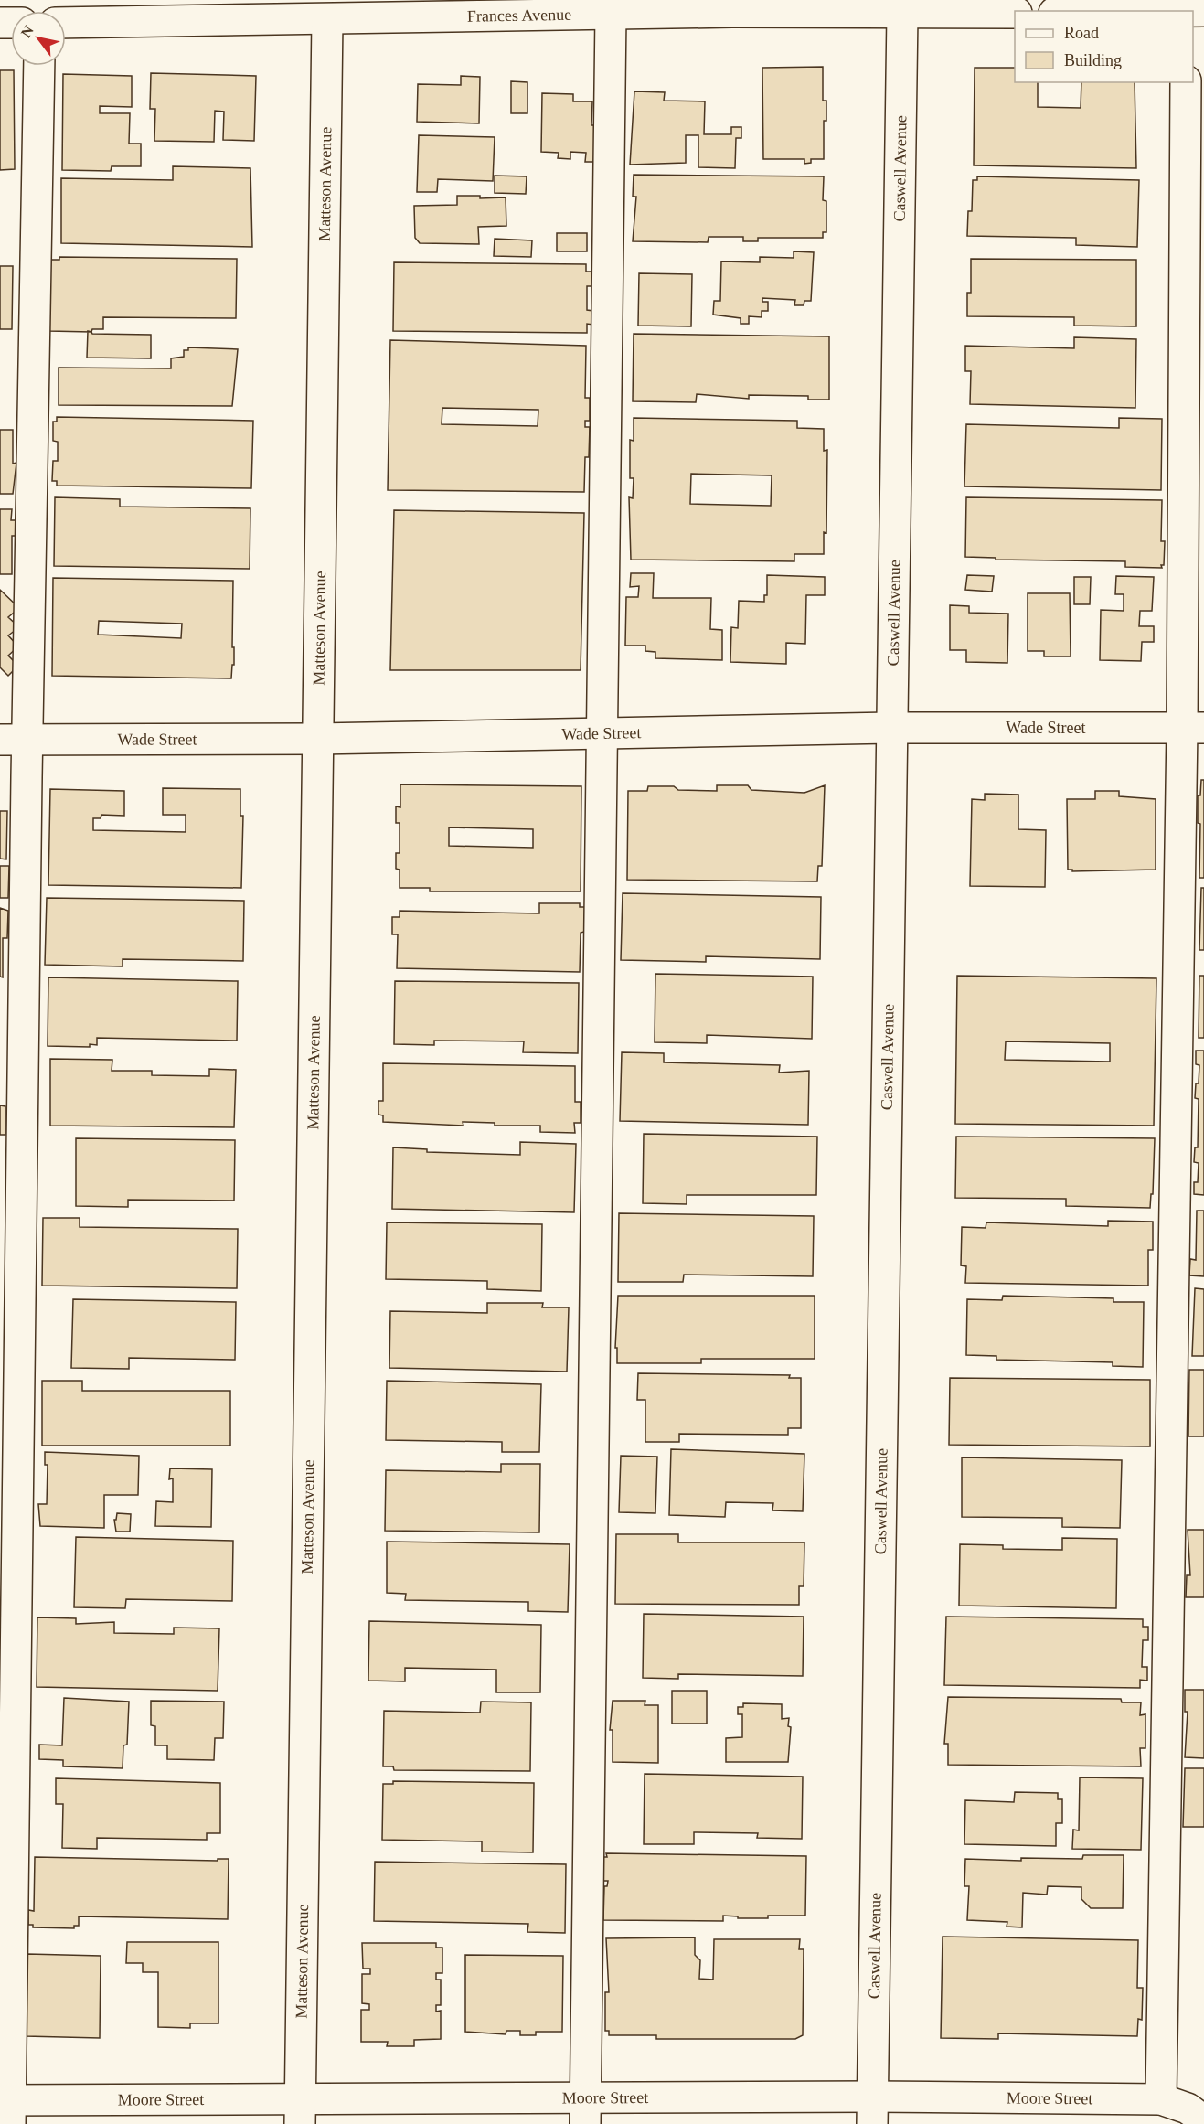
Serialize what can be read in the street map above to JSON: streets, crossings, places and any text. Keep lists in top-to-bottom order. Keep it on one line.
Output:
{"streets":{"street":["Frances Avenue","Caswell Avenue","Matteson Avenue","Wade Street","Moore Street"]},"crossings":[["Frances Avenue","Caswell Avenue"],["Frances Avenue","Matteson Avenue"],["Caswell Avenue","Wade Street"],["Caswell Avenue","Moore Street"],["Matteson Avenue","Wade Street"],["Matteson Avenue","Moore Street"]],"legend":["Road","Building"],"north":"top left"}
